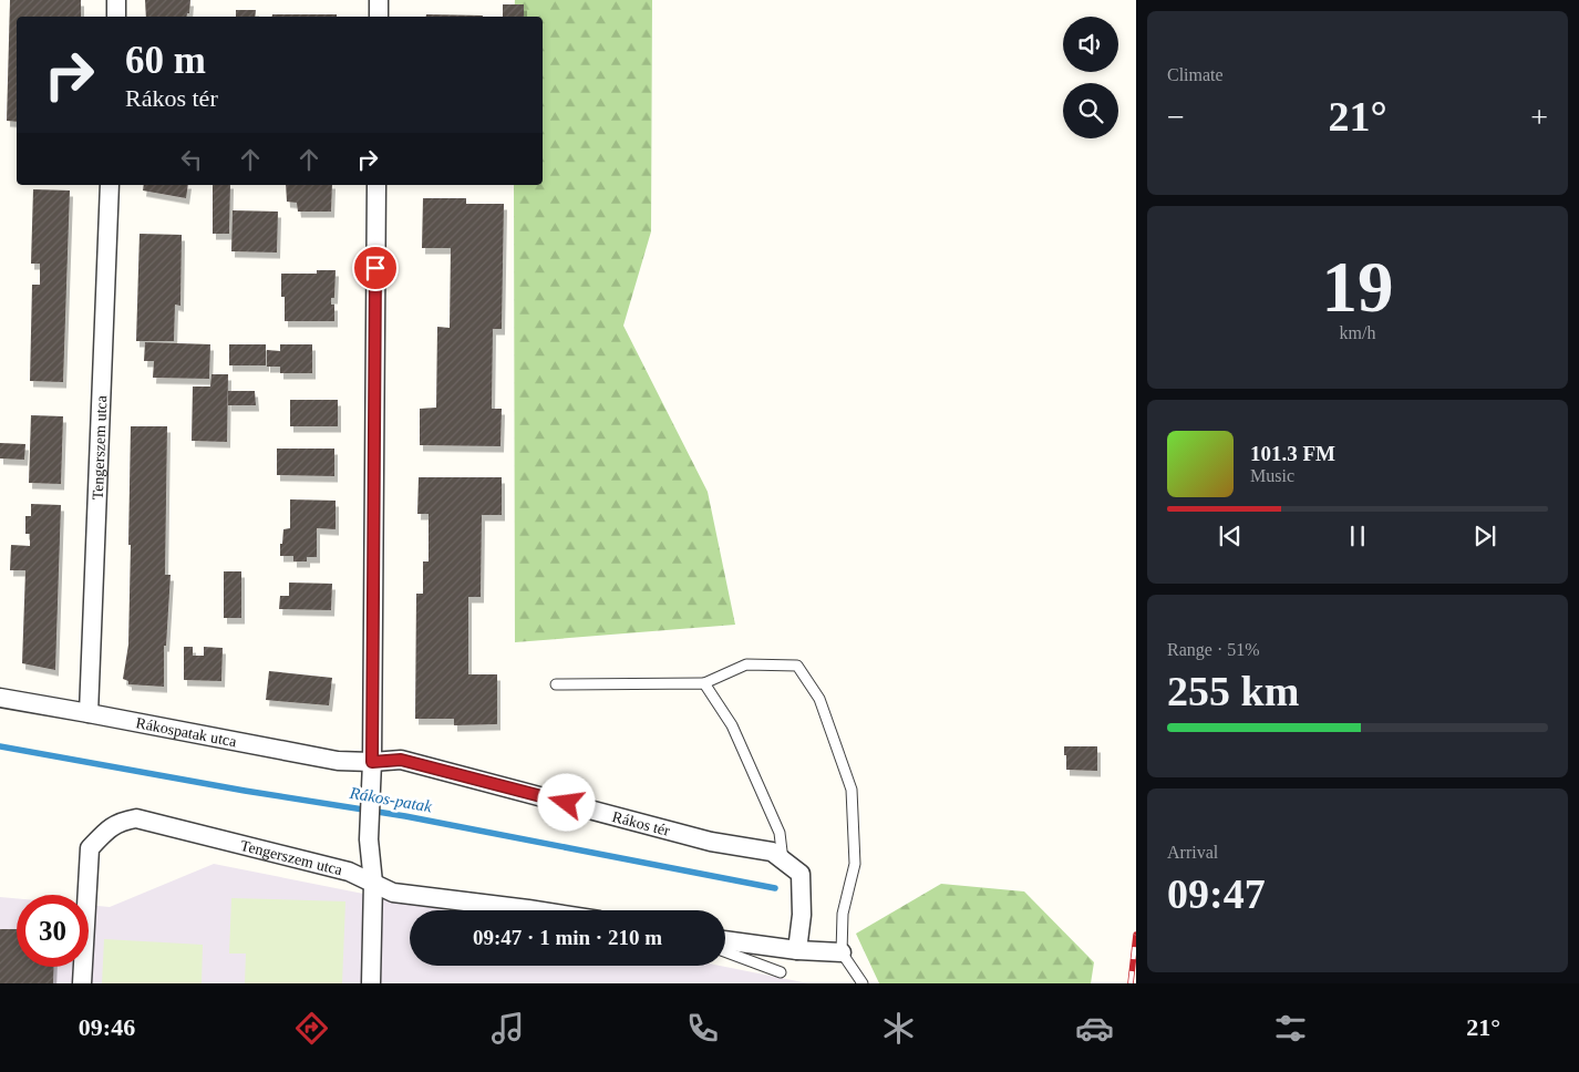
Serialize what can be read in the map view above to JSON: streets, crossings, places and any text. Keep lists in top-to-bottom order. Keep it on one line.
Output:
{"streets":{"street":["Tengerszem utca","Rákospatak utca","Rákos tér"]},"crossings":[["Tengerszem utca","Rákospatak utca"],["Rákospatak utca","Rákos tér"]],"water":["Rákos-patak"],"page":{"tile":["Climate",["19","km/h"],["Range · 51%","255 km"],["Arrival","09:47"]],"turn":["60 m","Rákos tér"],"heat":["−","21°","+"],"song":["101.3 FM","Music"],"limit":"30","trip":"09:47 · 1 min · 210 m","tabs":["09:46","21°"]}}
